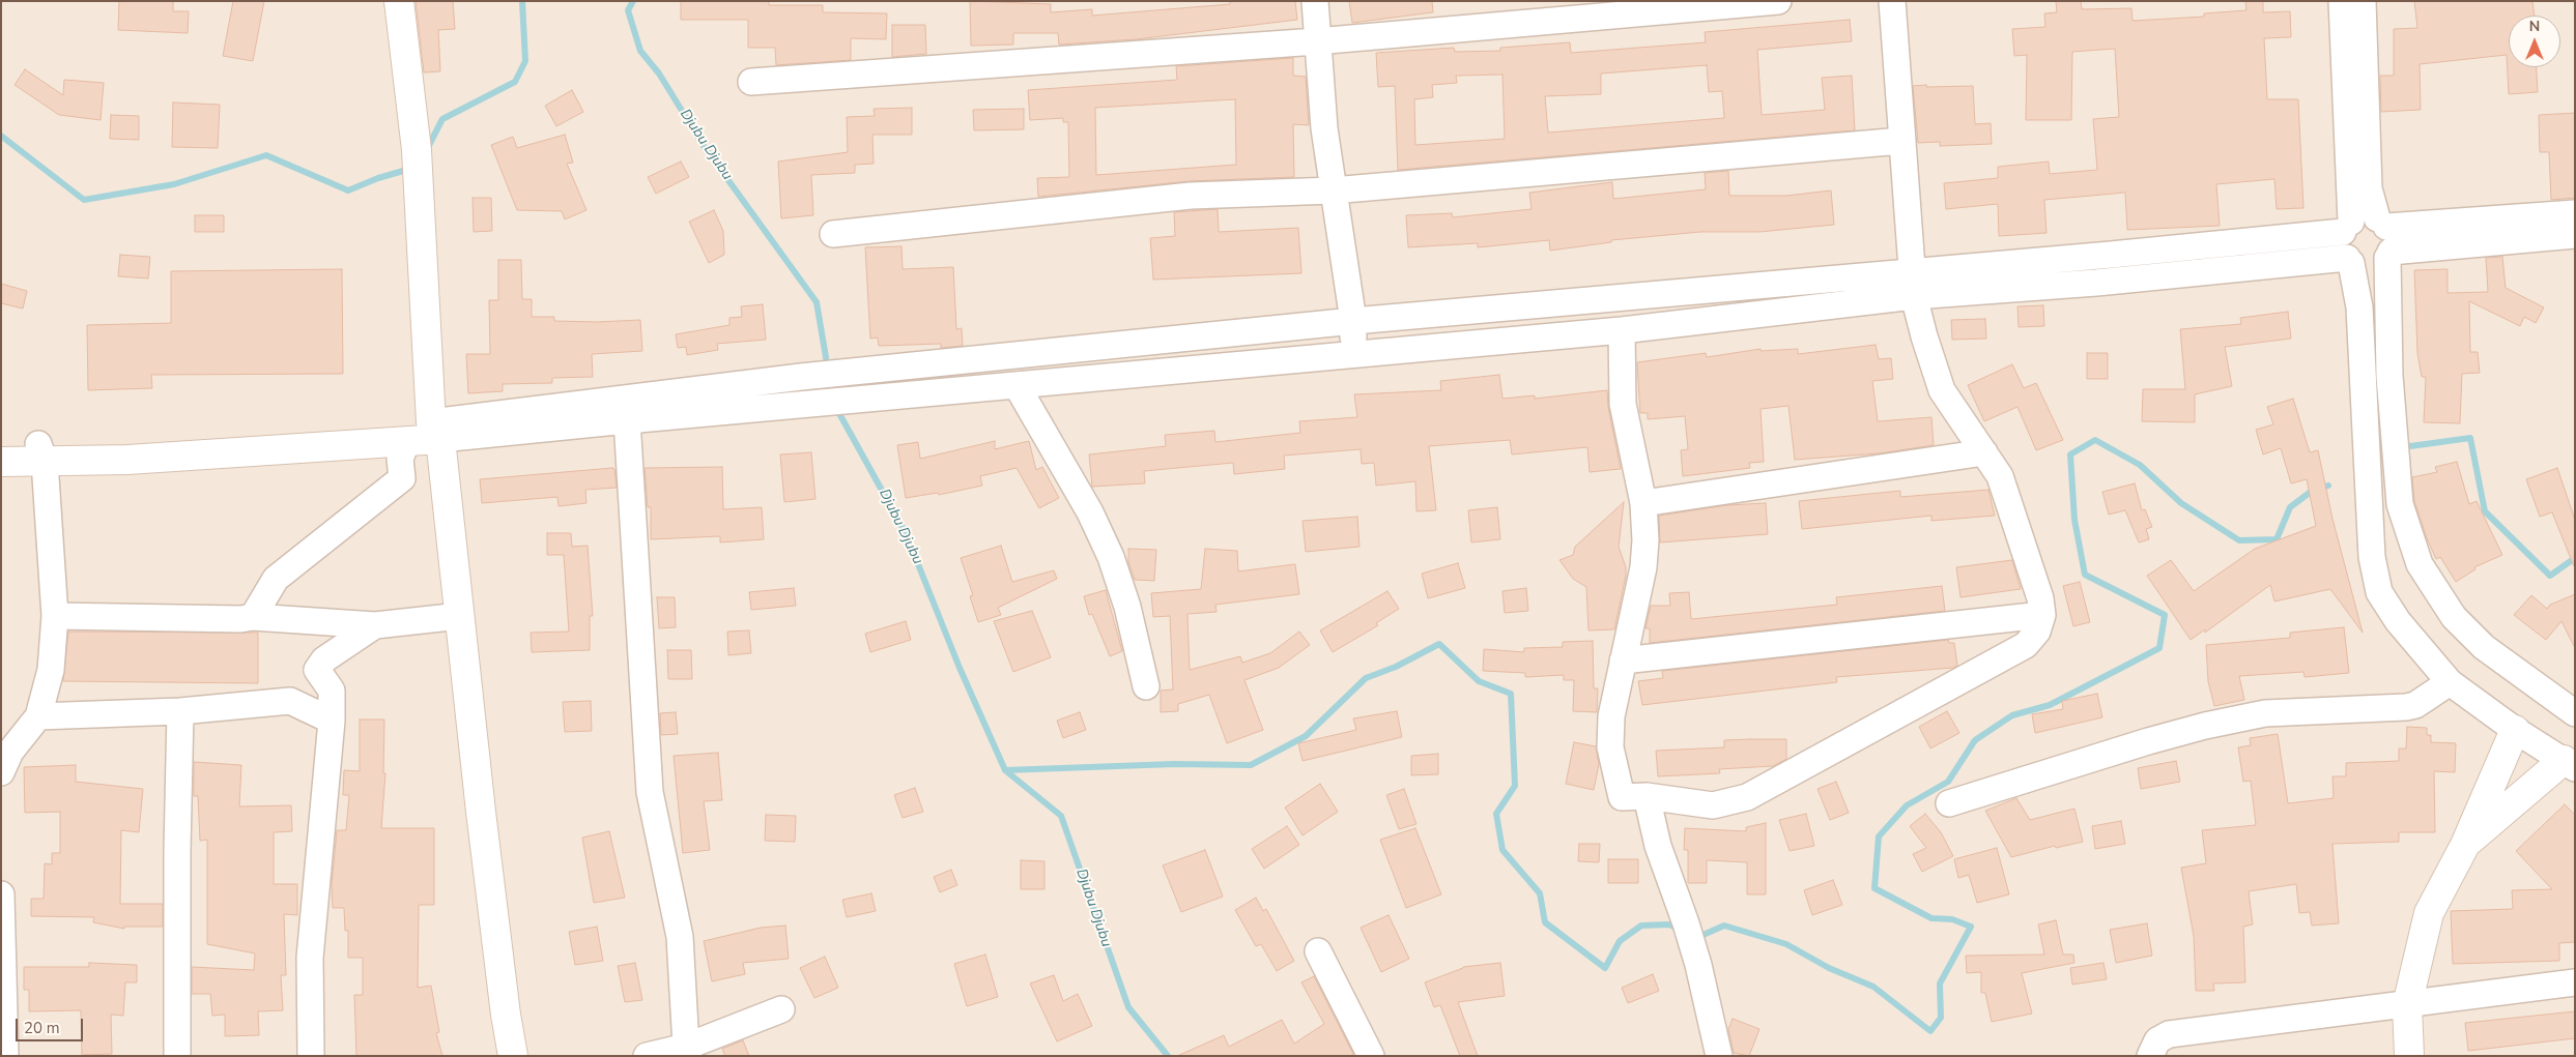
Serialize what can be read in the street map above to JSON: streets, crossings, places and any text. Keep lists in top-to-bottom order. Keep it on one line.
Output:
{"water":["Djubu Djubu"],"scale_bar":"20 m","north":"top"}
